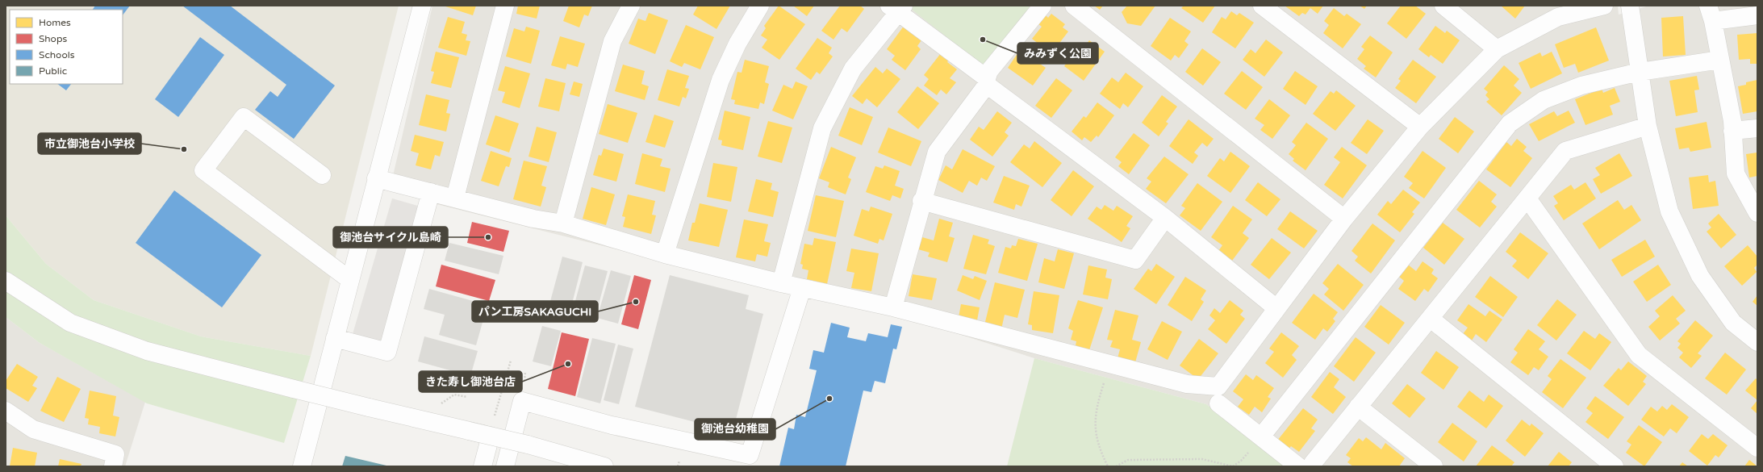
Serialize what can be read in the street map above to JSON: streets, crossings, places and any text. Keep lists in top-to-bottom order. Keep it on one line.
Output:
{"places":["みみずく公園","市立御池台小学校","御池台サイクル島崎","パン工房SAKAGUCHI","きた寿し御池台店","御池台幼稚園"],"legend":["Homes","Shops","Schools","Public"]}
